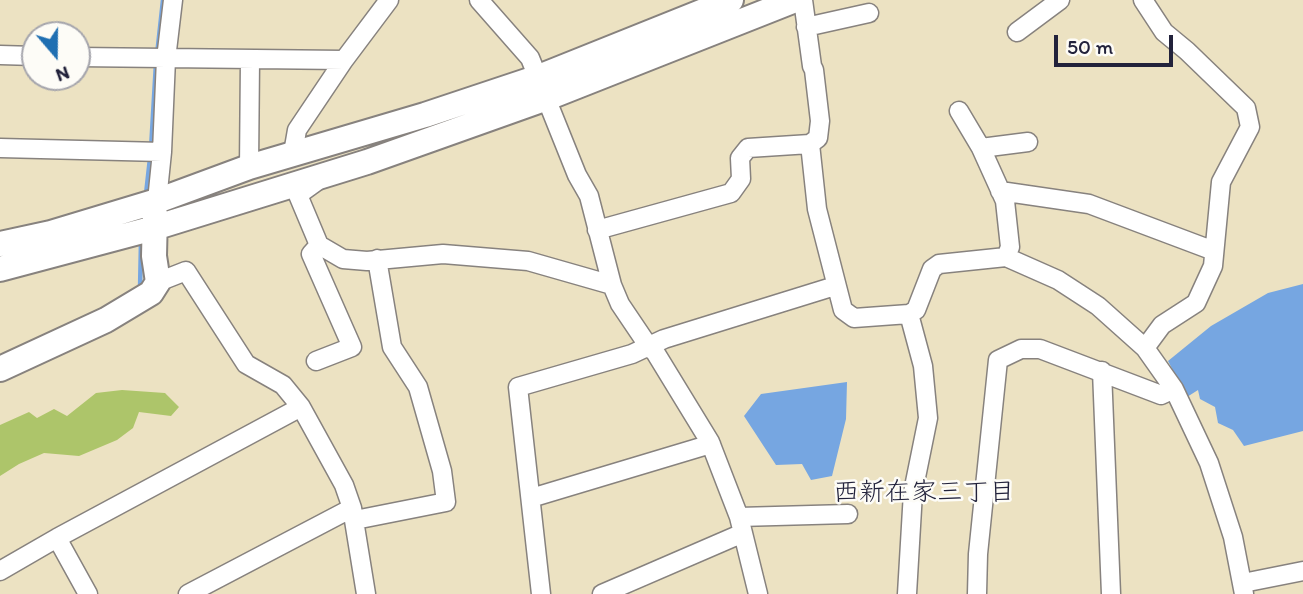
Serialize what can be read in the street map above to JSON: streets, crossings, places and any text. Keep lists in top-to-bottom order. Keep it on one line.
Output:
{"districts":["西新在家三丁目"],"scale_bar":"50 m","north":"bottom"}
